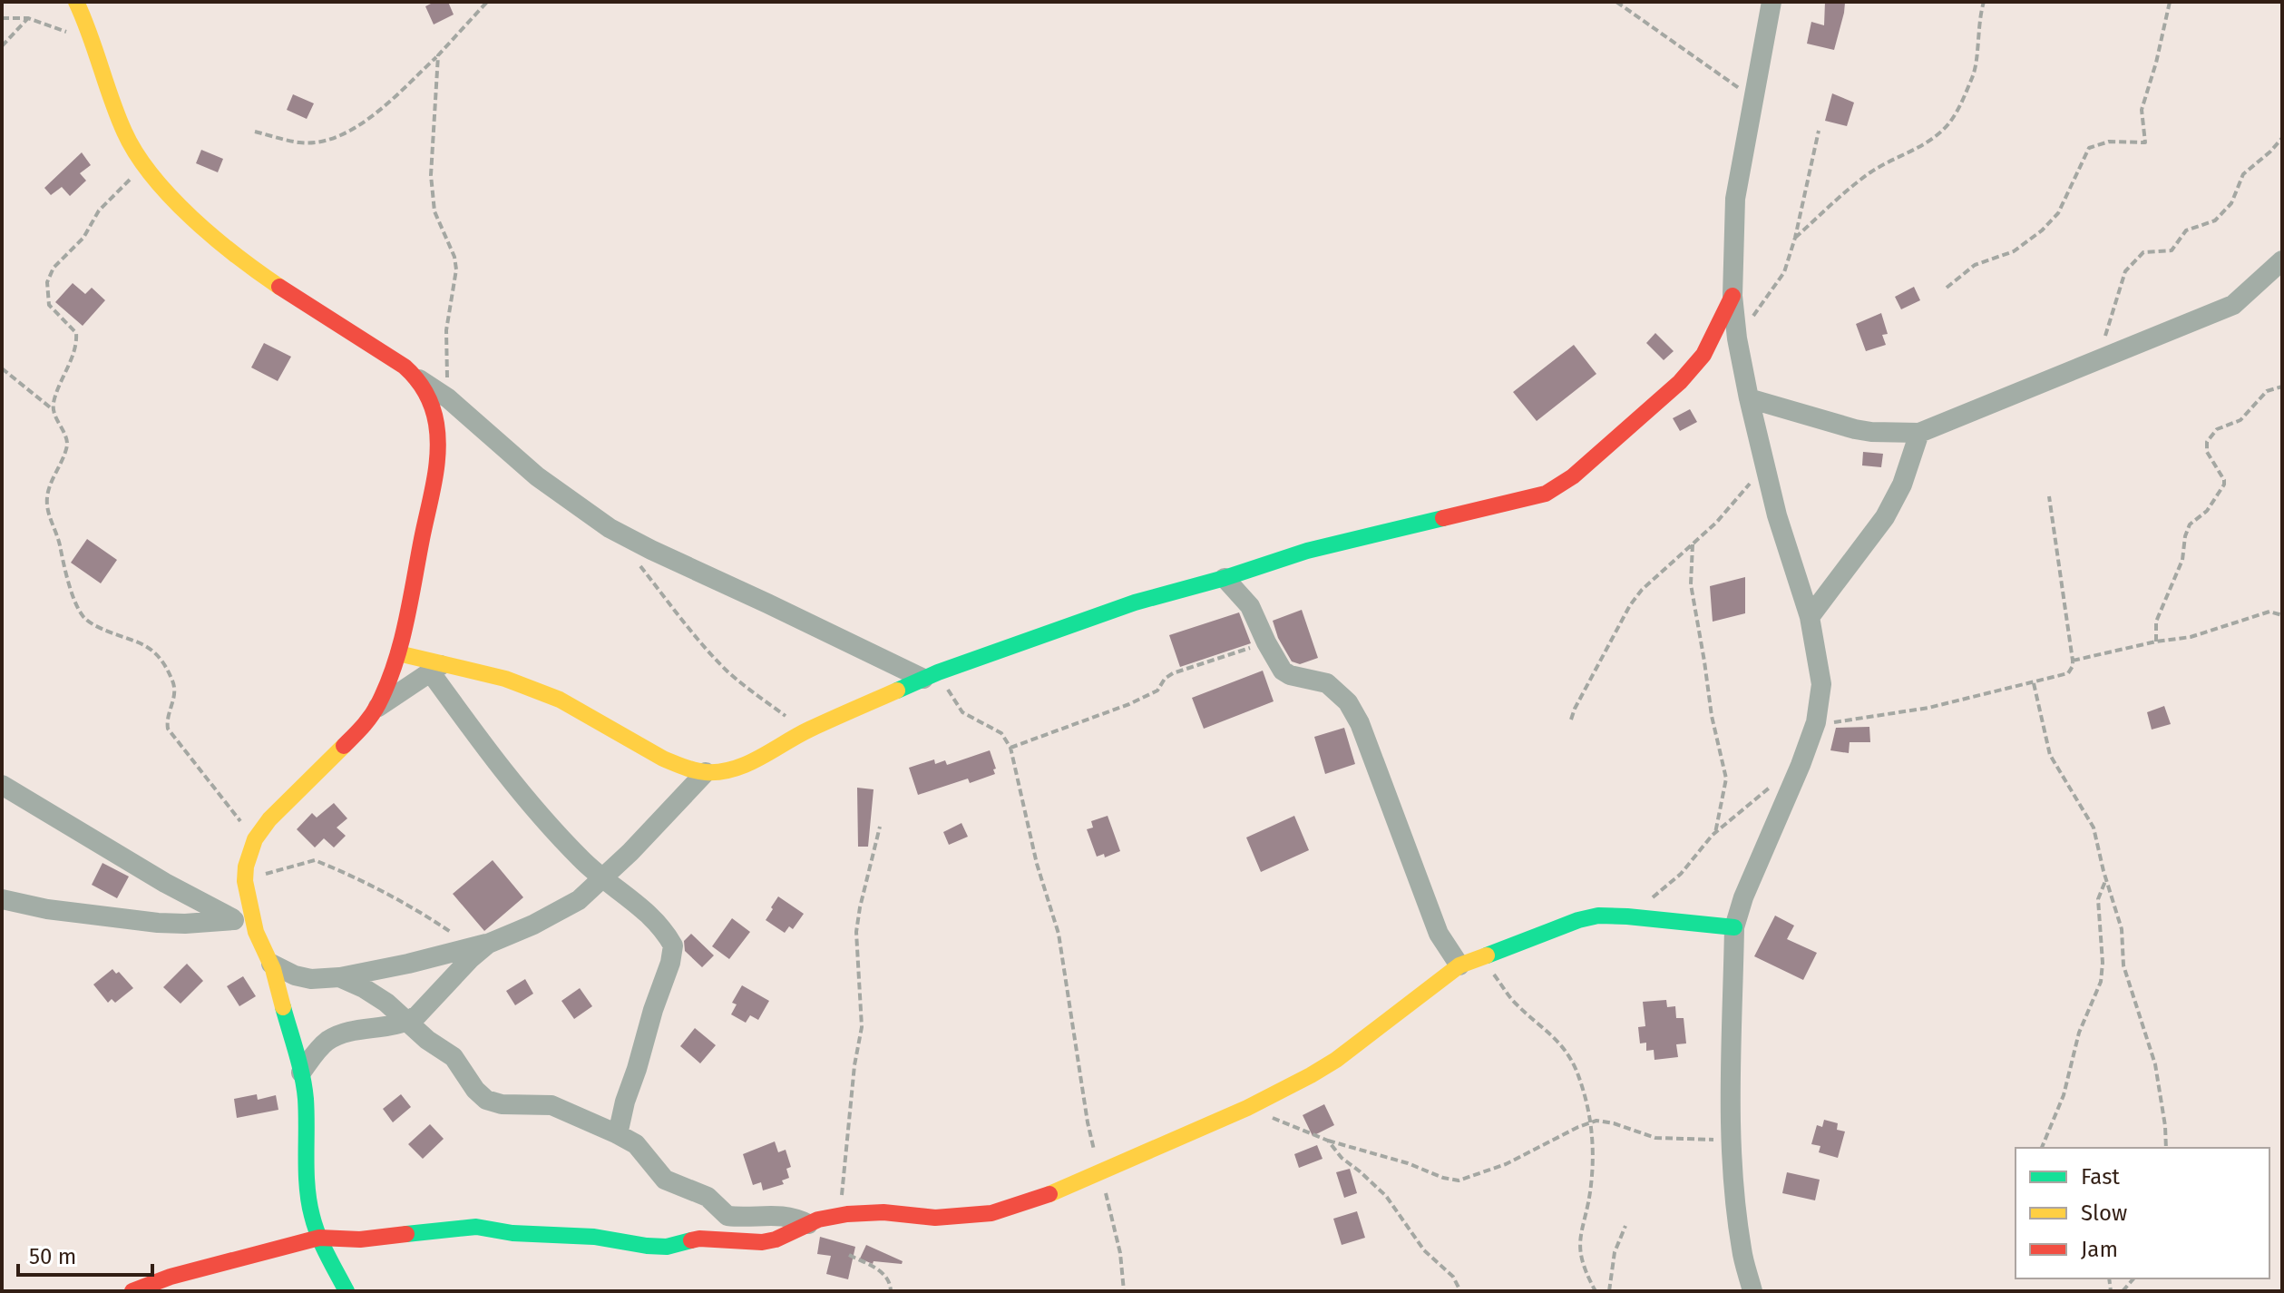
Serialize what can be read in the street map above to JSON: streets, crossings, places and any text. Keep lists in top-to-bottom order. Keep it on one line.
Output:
{"legend":["Fast","Slow","Jam"],"scale_bar":"50 m"}
